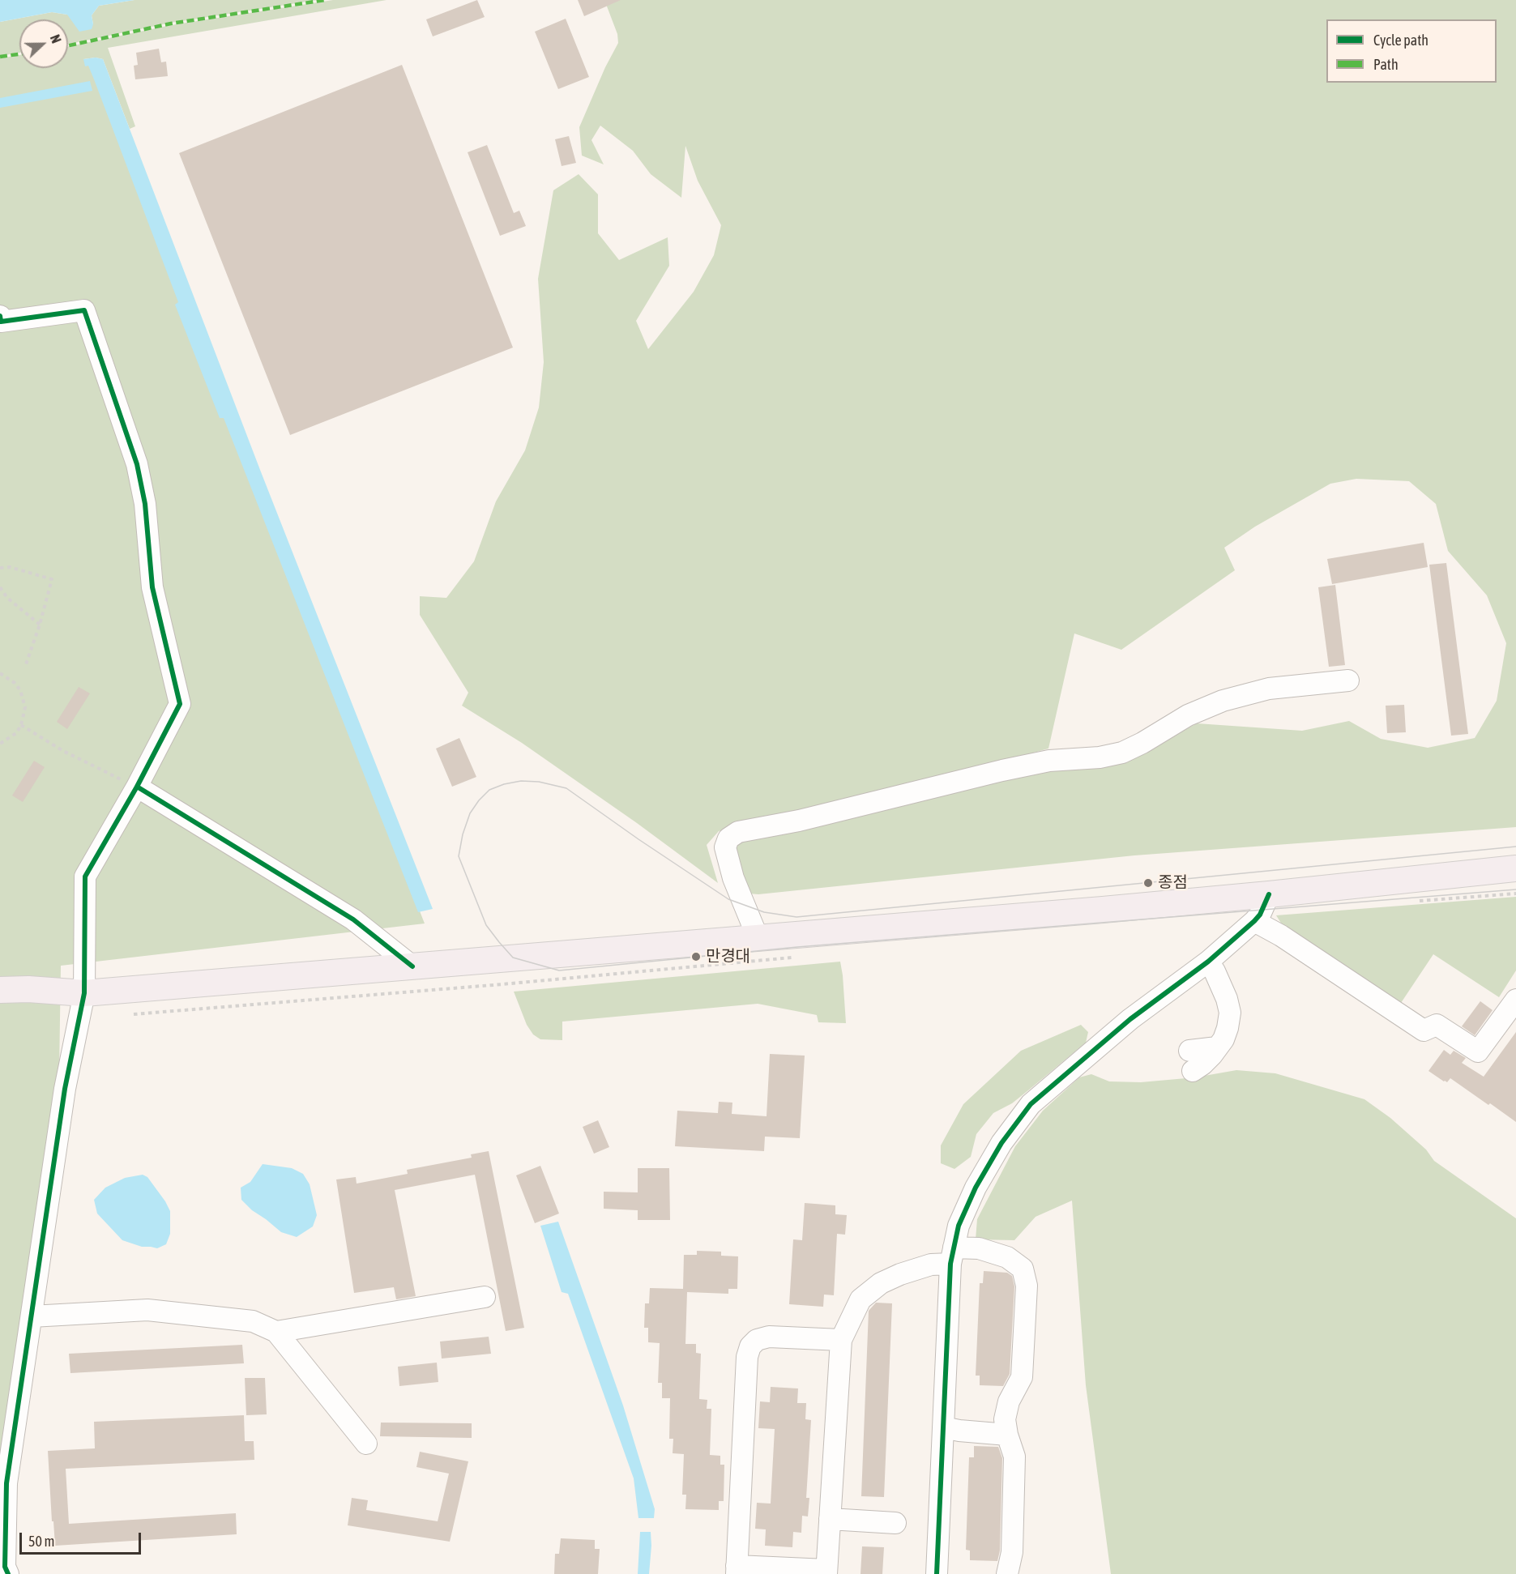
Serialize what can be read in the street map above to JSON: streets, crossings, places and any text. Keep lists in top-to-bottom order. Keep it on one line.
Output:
{"places":["종점","만경대"],"legend":["Cycle path","Path"],"scale_bar":"50 m","north":"right"}
